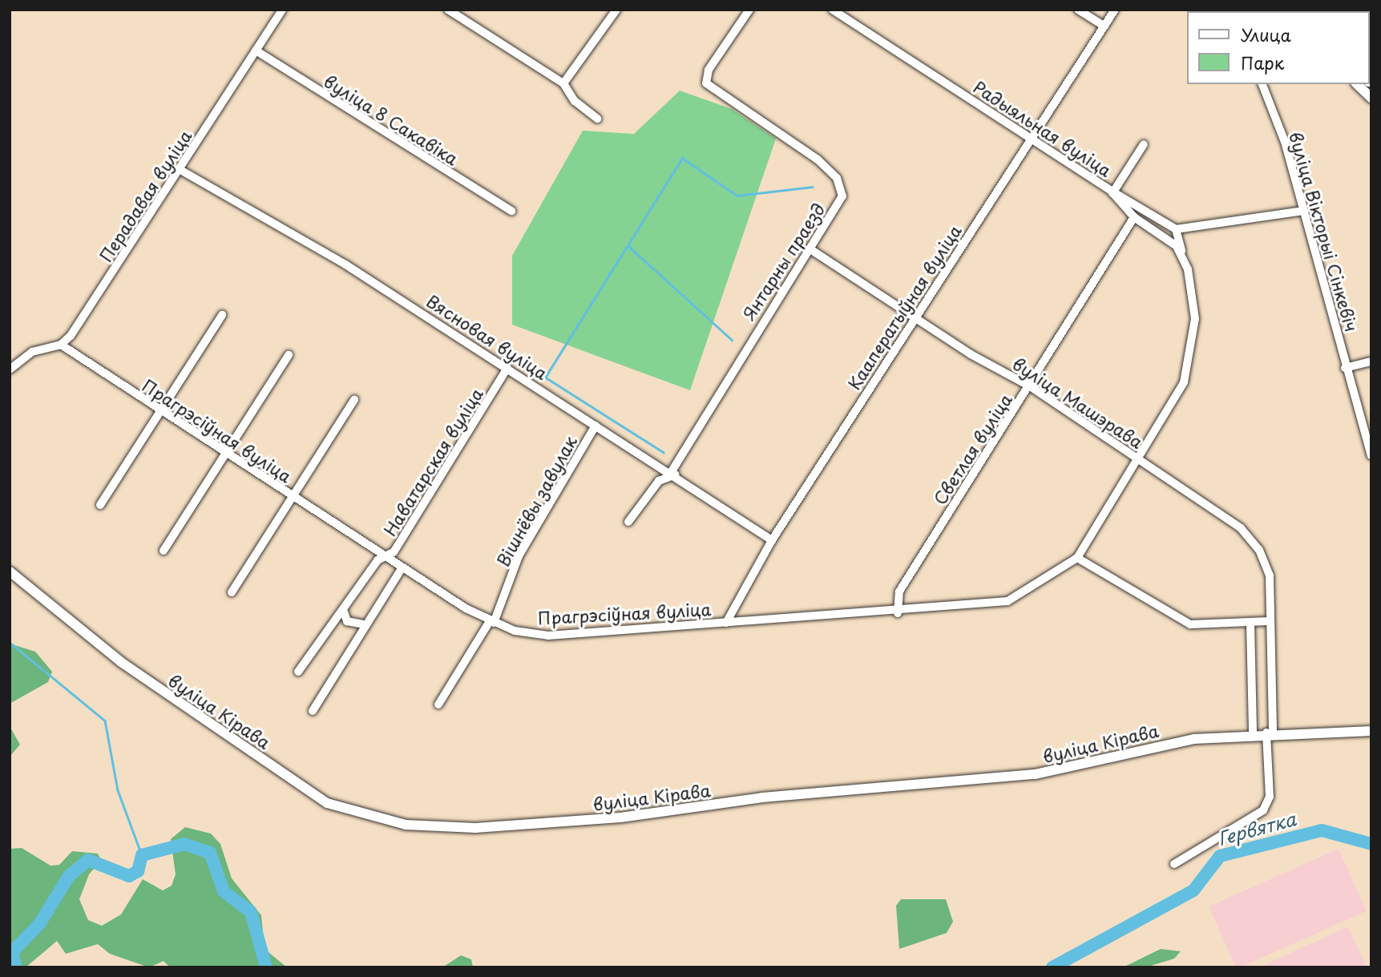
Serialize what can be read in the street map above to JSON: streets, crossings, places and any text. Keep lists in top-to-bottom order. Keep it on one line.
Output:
{"streets":{"street":["вуліца 8 Сакавіка","Радыяльная вуліца","Перадавая вуліца","вуліца Вікторыі Сінкевіч","Янтарны праезд","Кааператыўная вуліца","Вясновая вуліца","вуліца Машэрава","Прагрэсіўная вуліца","Светлая вуліца","Наватарская вуліца","Вішнёвы завулак","вуліца Кірава"]},"crossings":[["вуліца 8 Сакавіка","Перадавая вуліца"],["Радыяльная вуліца","Кааператыўная вуліца"],["Радыяльная вуліца","Светлая вуліца"],["Перадавая вуліца","Вясновая вуліца"],["Перадавая вуліца","Прагрэсіўная вуліца"],["Янтарны праезд","Вясновая вуліца"],["Янтарны праезд","вуліца Машэрава"],["Кааператыўная вуліца","Вясновая вуліца"],["Кааператыўная вуліца","вуліца Машэрава"],["Кааператыўная вуліца","Прагрэсіўная вуліца"],["Вясновая вуліца","Наватарская вуліца"],["Вясновая вуліца","Вішнёвы завулак"],["вуліца Машэрава","Прагрэсіўная вуліца"],["вуліца Машэрава","Светлая вуліца"],["вуліца Машэрава","вуліца Кірава"],["Прагрэсіўная вуліца","Светлая вуліца"],["Прагрэсіўная вуліца","Наватарская вуліца"],["Прагрэсіўная вуліца","Вішнёвы завулак"]],"water":["Гервятка"],"legend":["Улица","Парк"]}
